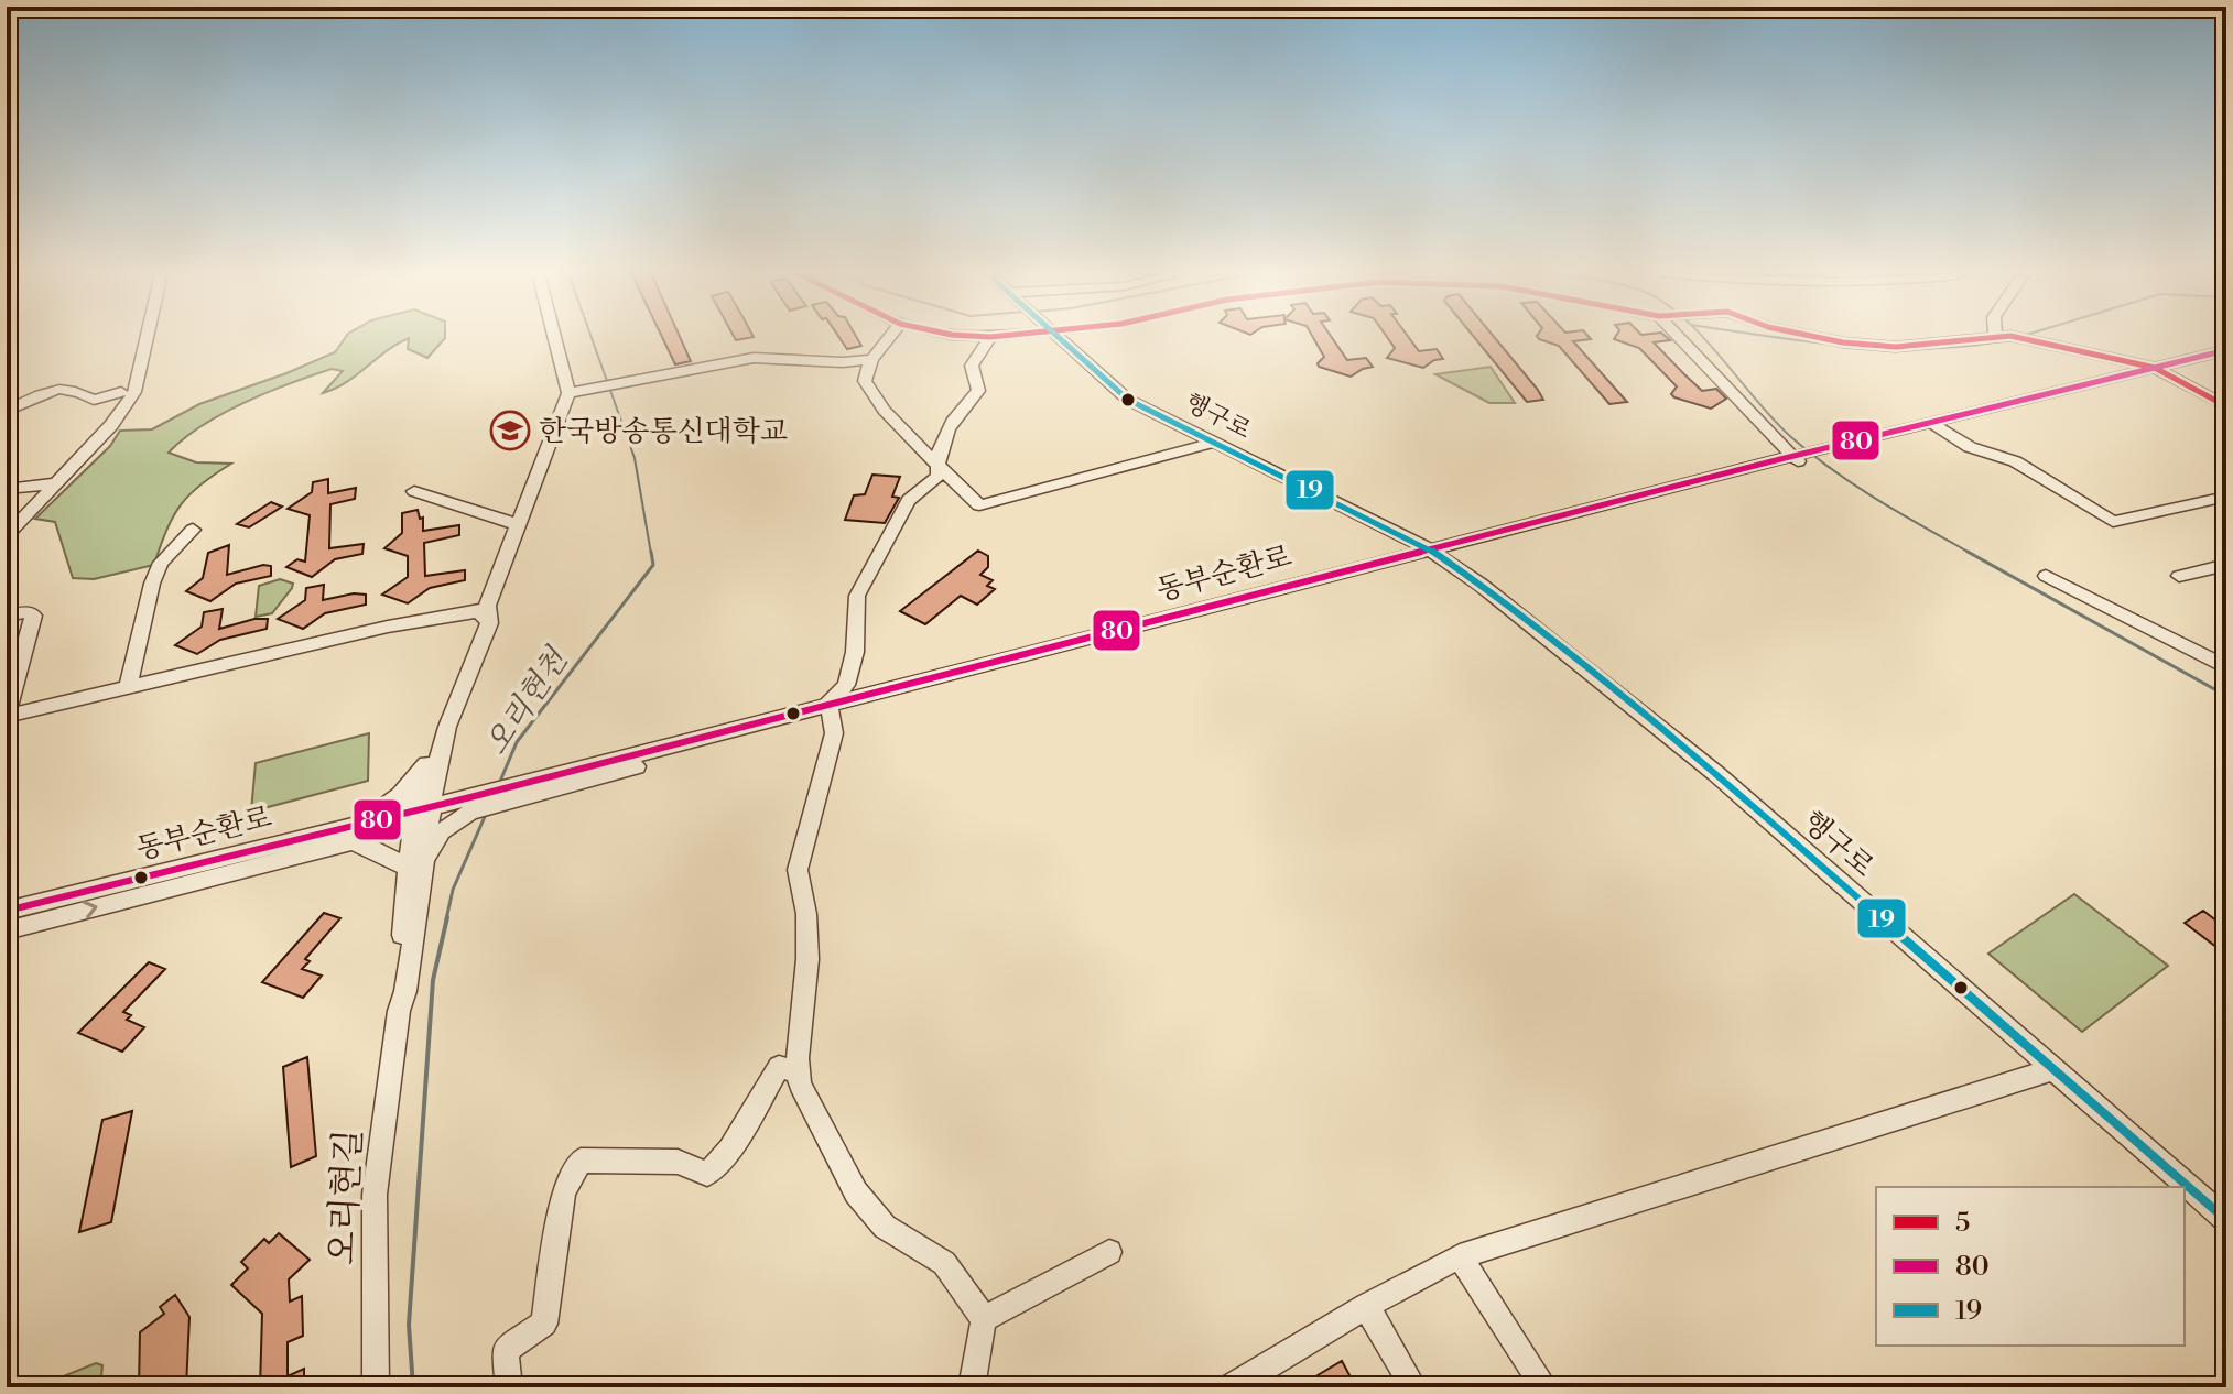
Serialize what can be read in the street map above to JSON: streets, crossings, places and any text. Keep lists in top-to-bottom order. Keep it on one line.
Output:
{"streets":{"street":["행구로","동부순환로","오리현길"]},"crossings":[["행구로","동부순환로"],["동부순환로","오리현길"]],"water":["오리현천"],"places":{"school or university":["한국방송통신대학교"]},"lines":["transit line 5","transit line 19","transit line 80"],"legend":["5","80","19"]}
